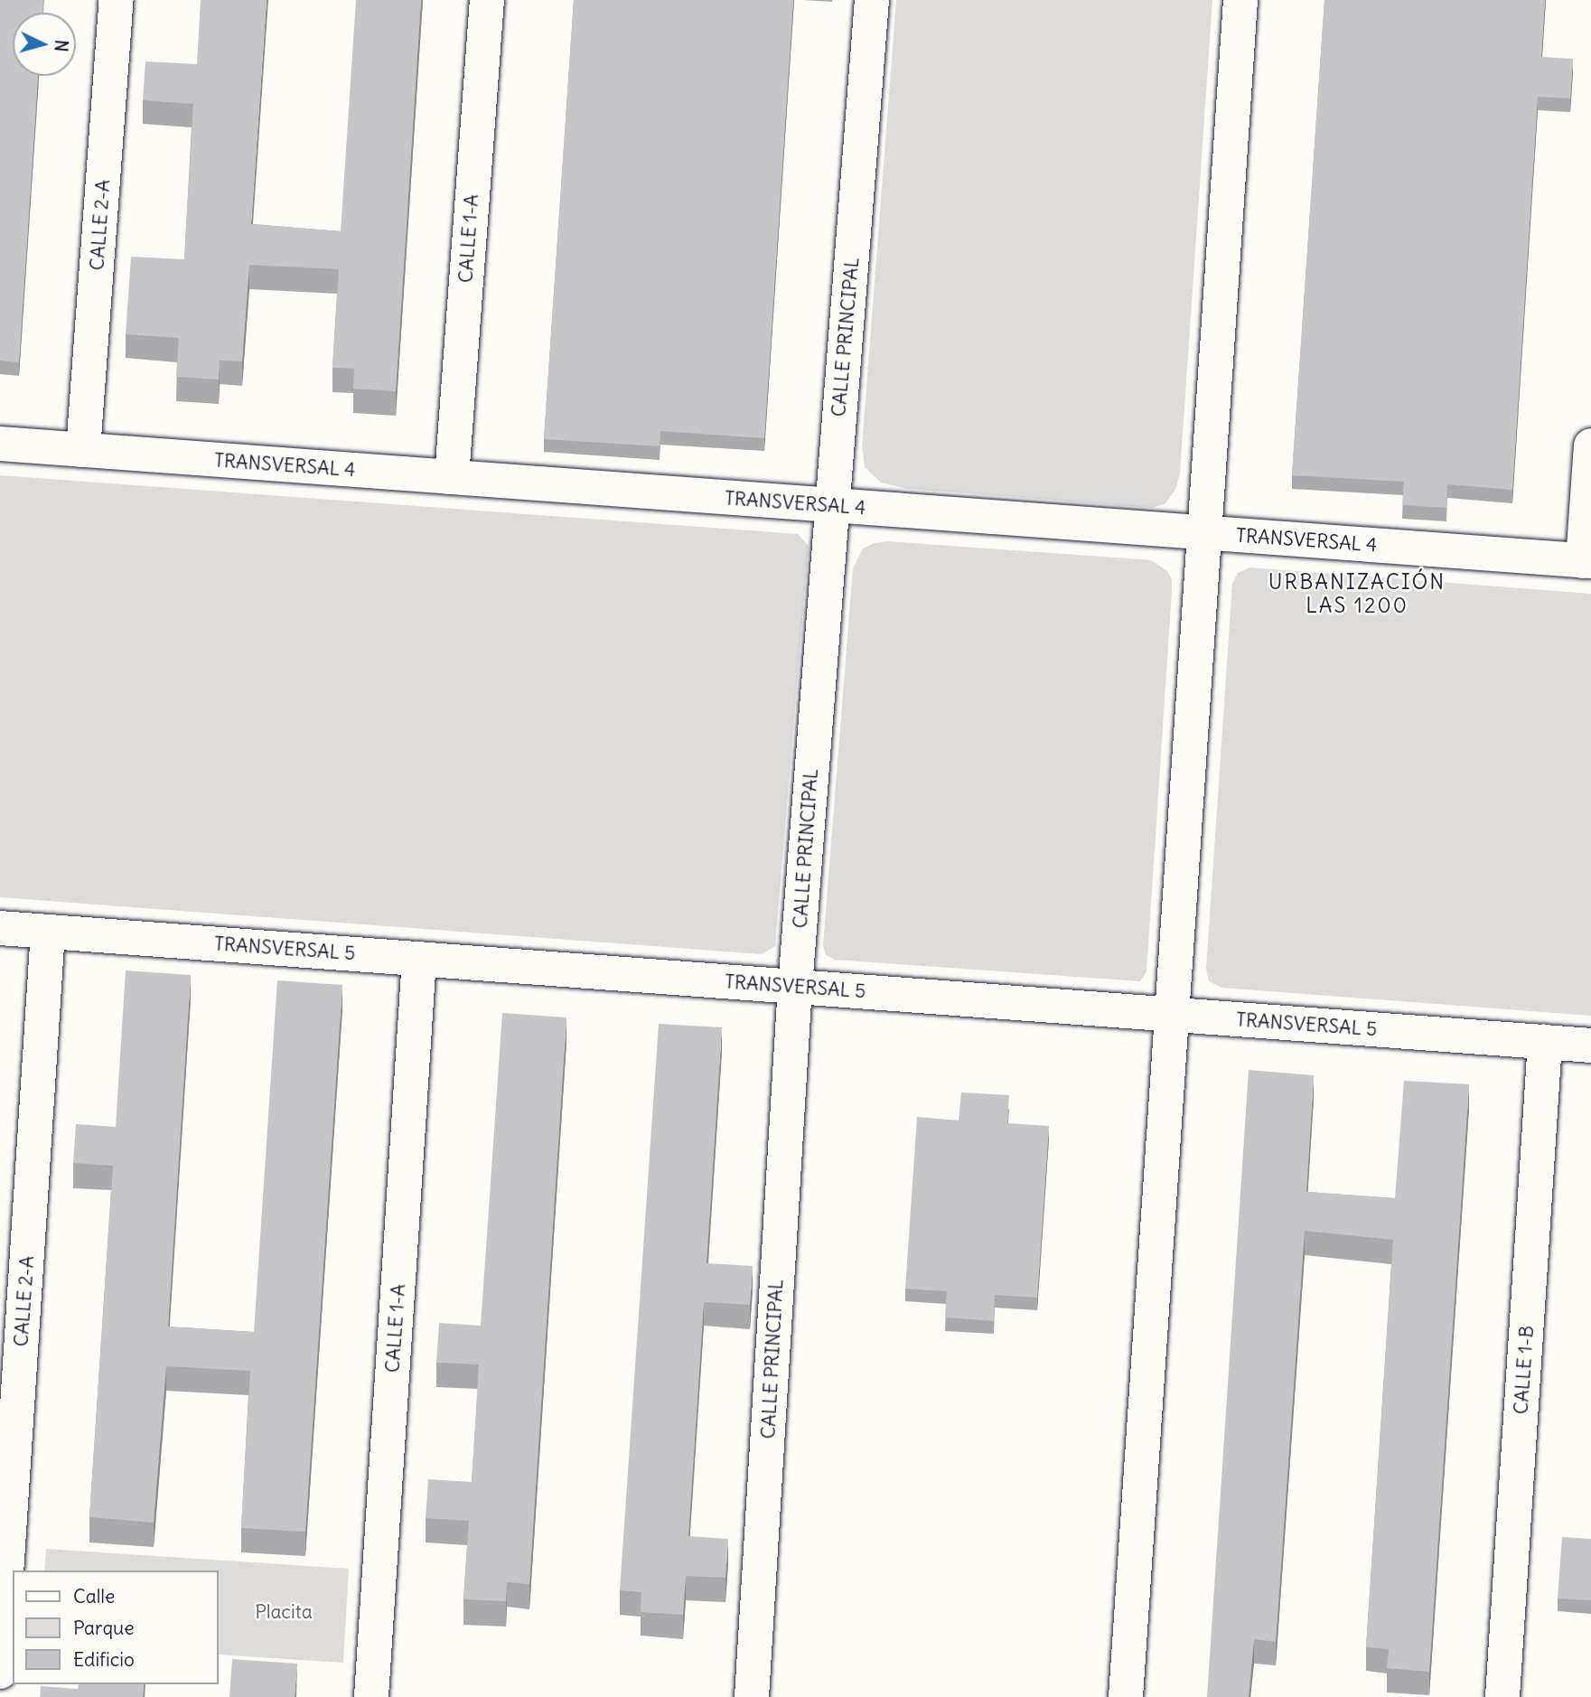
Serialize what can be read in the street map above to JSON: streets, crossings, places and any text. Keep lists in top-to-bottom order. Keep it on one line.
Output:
{"streets":{"street":["CALLE 2-A","CALLE 1-A","CALLE PRINCIPAL","TRANSVERSAL 4","TRANSVERSAL 5","CALLE 1-B"]},"crossings":[["CALLE 2-A","TRANSVERSAL 4"],["CALLE 2-A","TRANSVERSAL 5"],["CALLE 1-A","TRANSVERSAL 4"],["CALLE 1-A","TRANSVERSAL 5"],["CALLE PRINCIPAL","TRANSVERSAL 4"],["CALLE PRINCIPAL","TRANSVERSAL 5"],["TRANSVERSAL 5","CALLE 1-B"]],"districts":["URBANIZACIÓN LAS 1200"],"parks":["Placita"],"legend":["Calle","Parque","Edificio"],"north":"right"}
